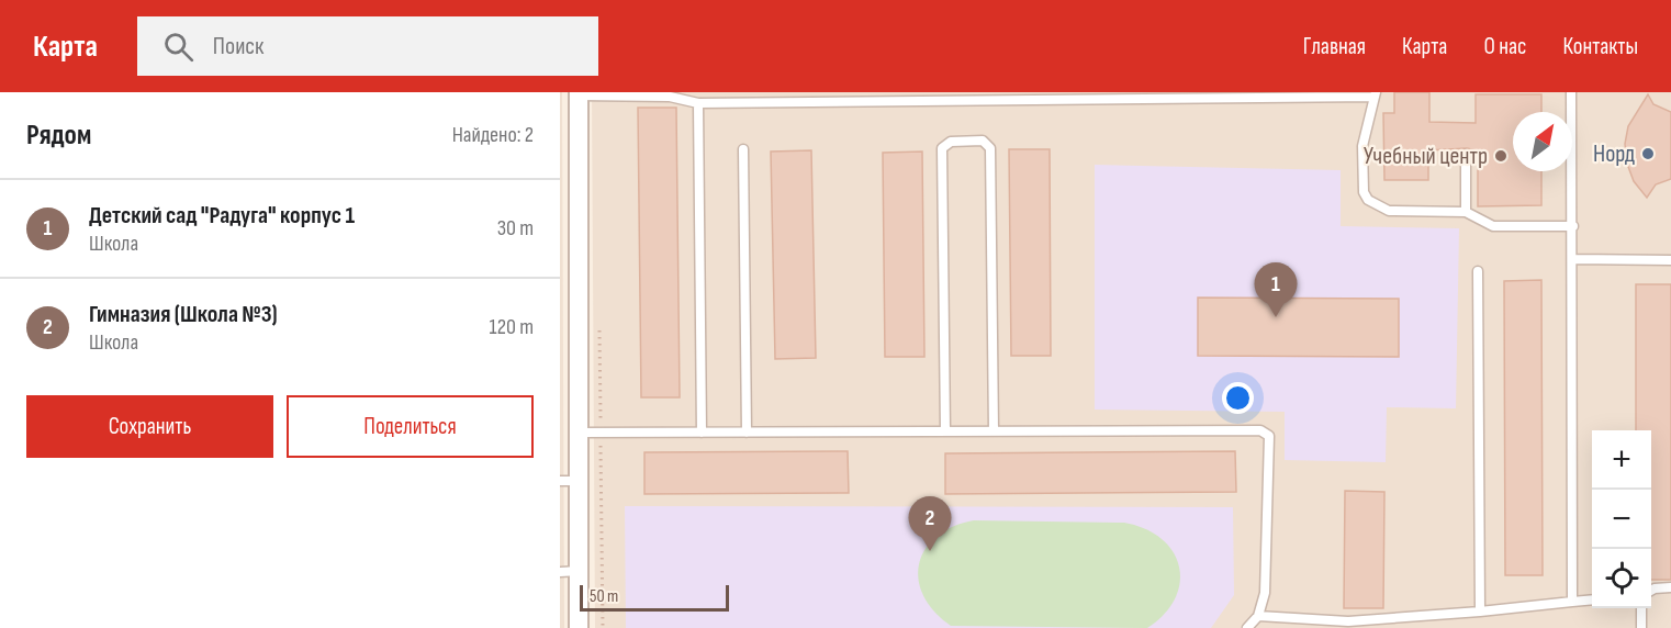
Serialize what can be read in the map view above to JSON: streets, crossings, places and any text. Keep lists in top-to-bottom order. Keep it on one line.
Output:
{"places":["Норд","Учебный центр"],"scale_bar":"50 m","north":"top right","page":{"header":"Карта","search":"Поиск","nav":["Главная","Карта","О нас","Контакты"],"heading":["Рядом","Найдено: 2"],"list":[{"mark":"1","name":"Детский сад \"Радуга\" корпус 1","note":"Школа","value":"30 m"},{"mark":"2","name":"Гимназия (Школа №3)","note":"Школа","value":"120 m"}],"pins":["1","2"],"buttons":["Сохранить","Поделиться"],"map_buttons":["+","−"],"scale":"50 m"}}
